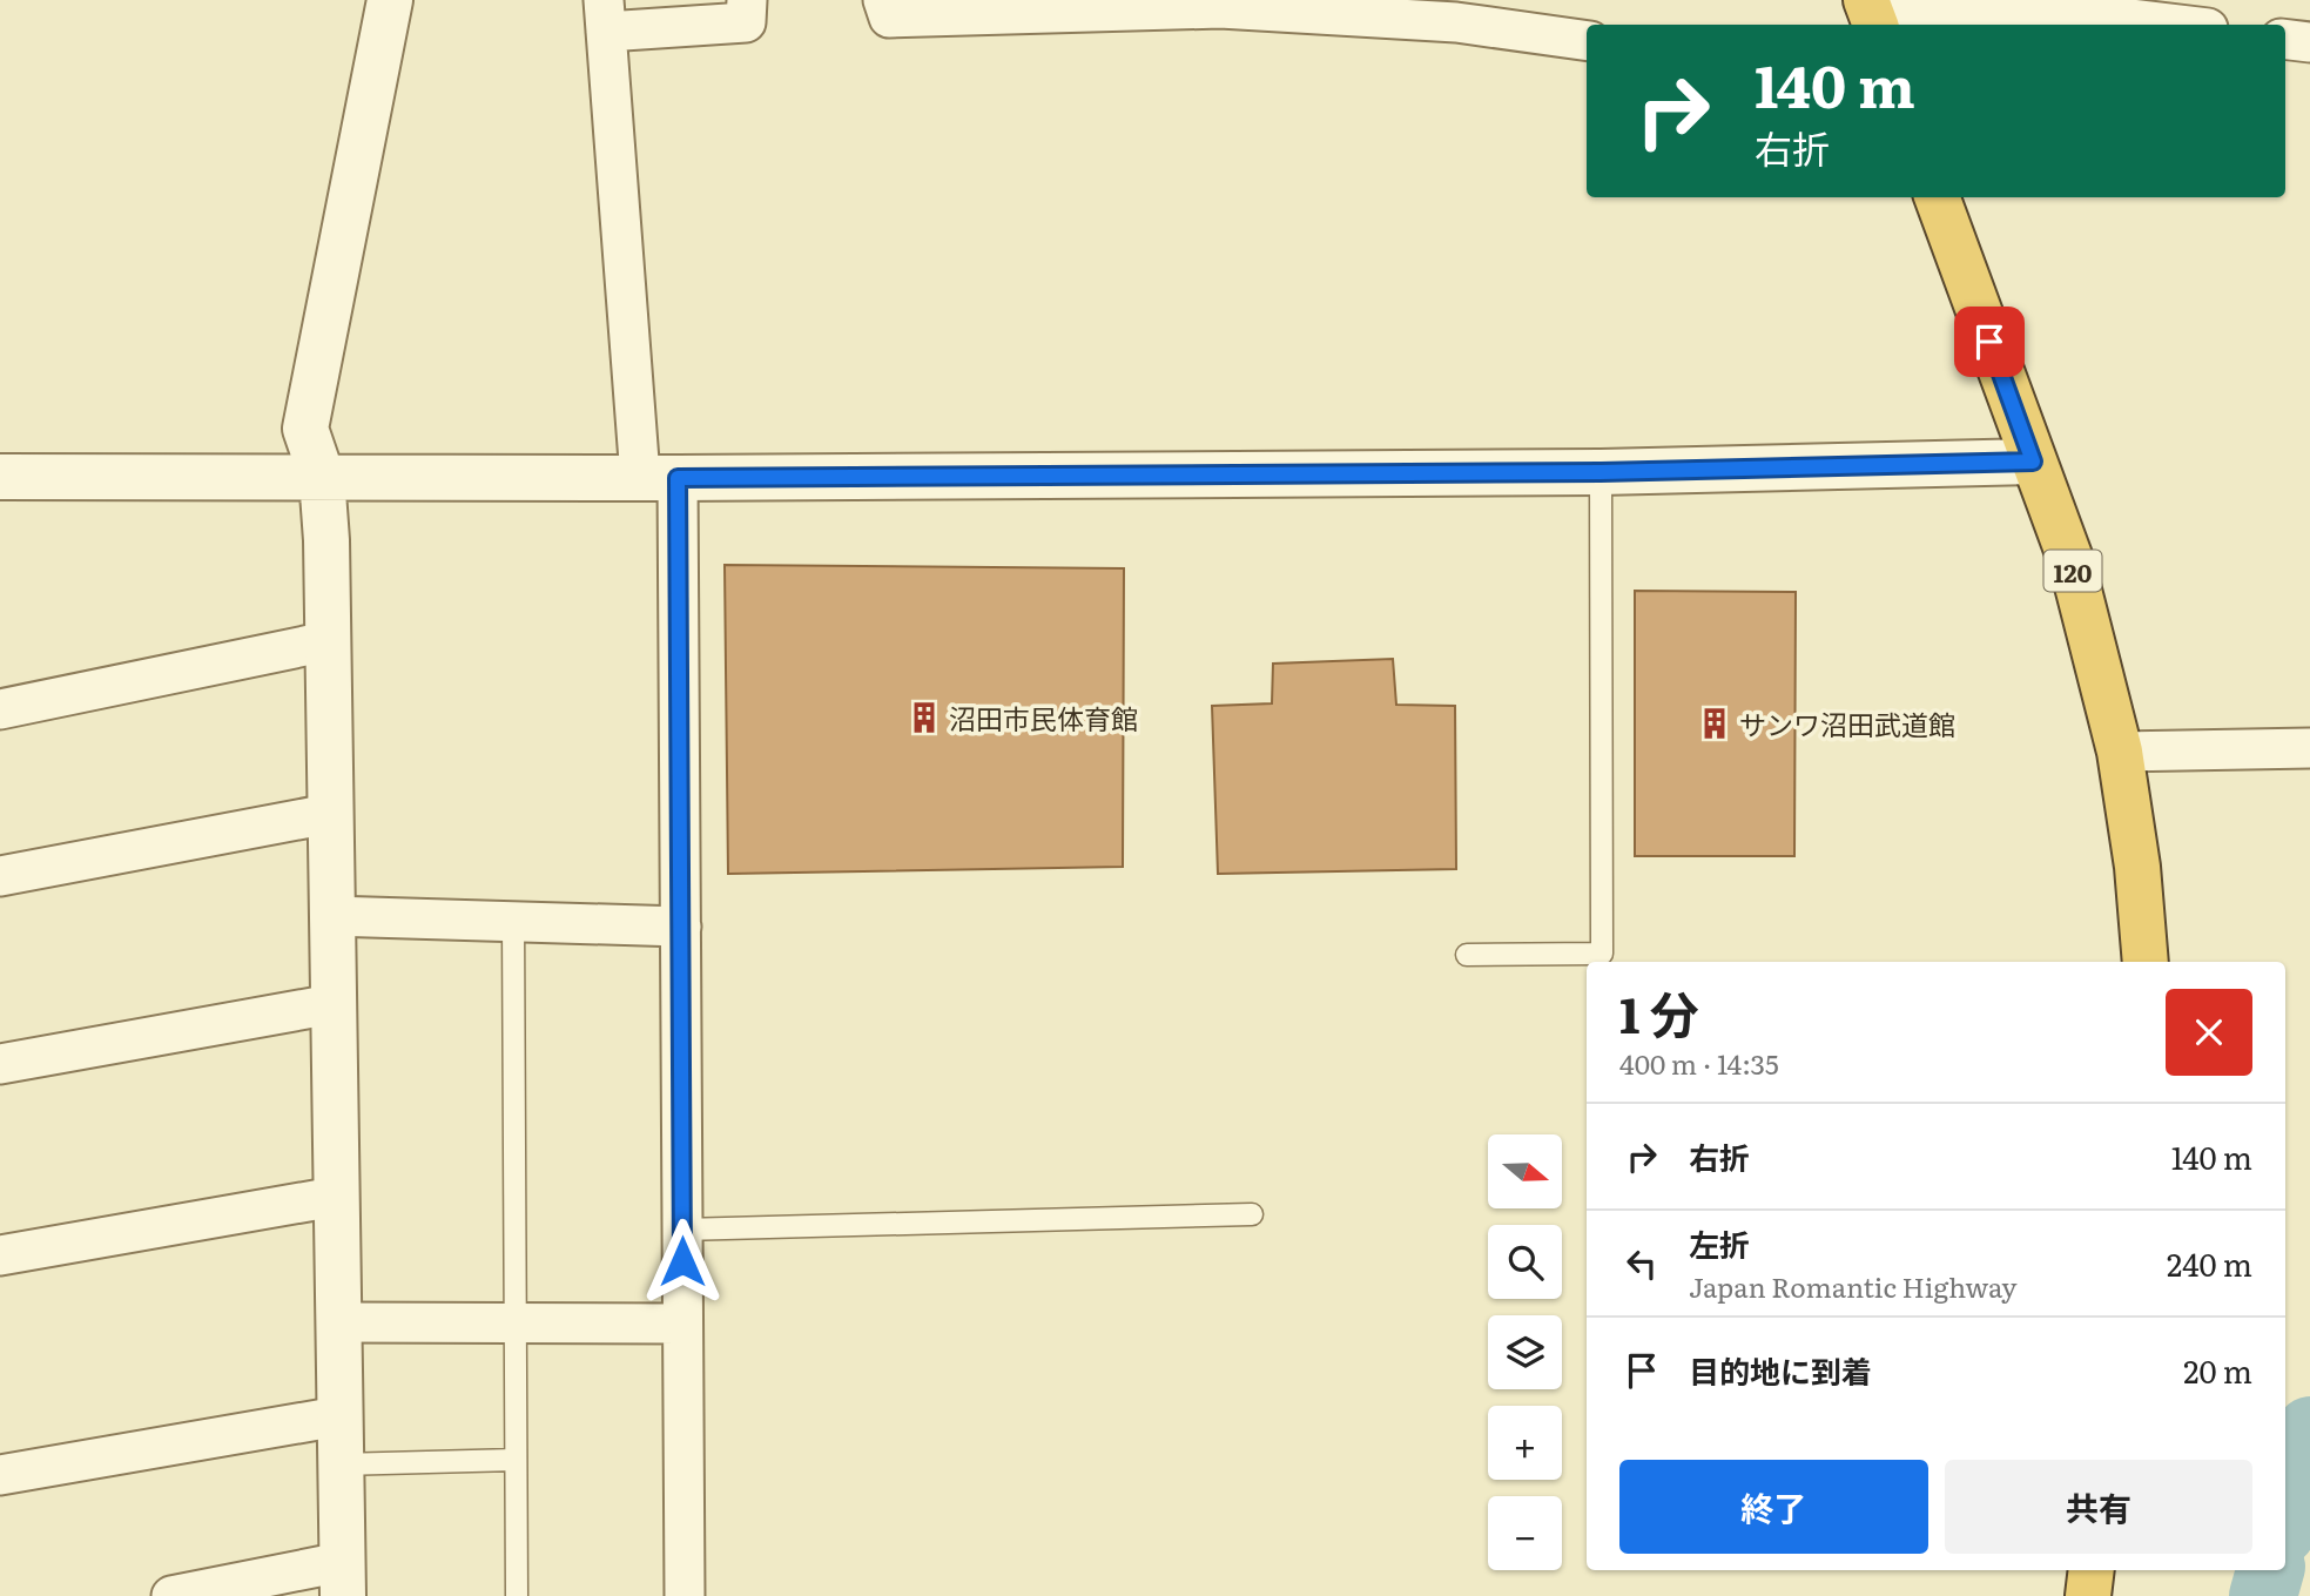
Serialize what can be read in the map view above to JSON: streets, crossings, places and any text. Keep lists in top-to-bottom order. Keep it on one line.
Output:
{"streets":{"highway":["120"]},"places":{"building":["沼田市民体育館","サンワ沼田武道館"]},"north":"right","page":{"turn":["140 m","右折"],"heading":["1 分","400 m · 14:35"],"list":[{"name":"右折","value":"140 m"},{"name":"左折","note":"Japan Romantic Highway","value":"240 m"},{"name":"目的地に到着","value":"20 m"}],"map_buttons":["+","−"],"buttons":["終了","共有"]}}
